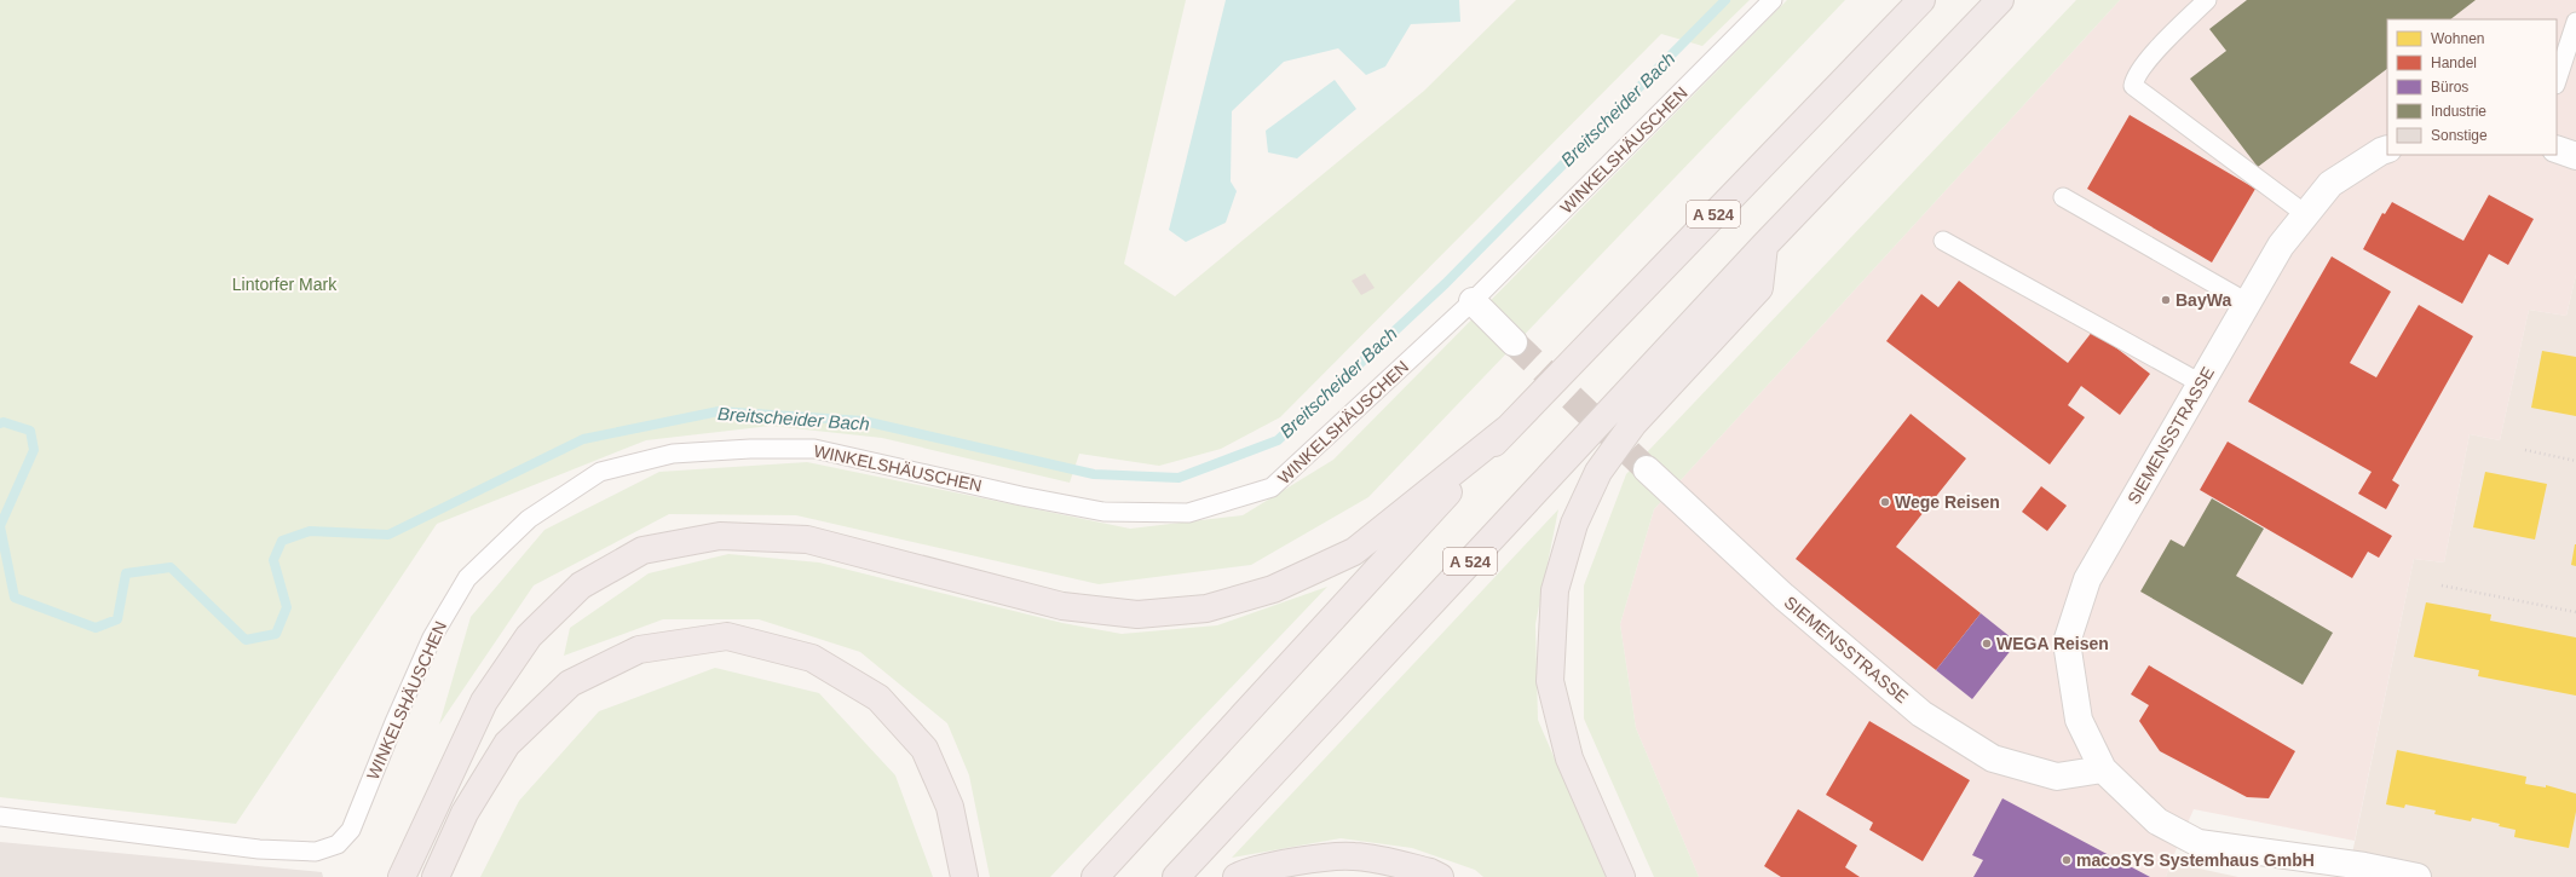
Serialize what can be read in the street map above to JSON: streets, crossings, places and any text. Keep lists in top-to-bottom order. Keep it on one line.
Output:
{"streets":{"highway":["A 524"],"street":["SIEMENSSTRASSE"],"lane":["WINKELSHÄUSCHEN"]},"water":["Breitscheider Bach"],"parks":["Lintorfer Mark"],"places":["BayWa","Wege Reisen","WEGA Reisen","macoSYS Systemhaus GmbH"],"legend":["Wohnen","Handel","Büros","Industrie","Sonstige"]}
